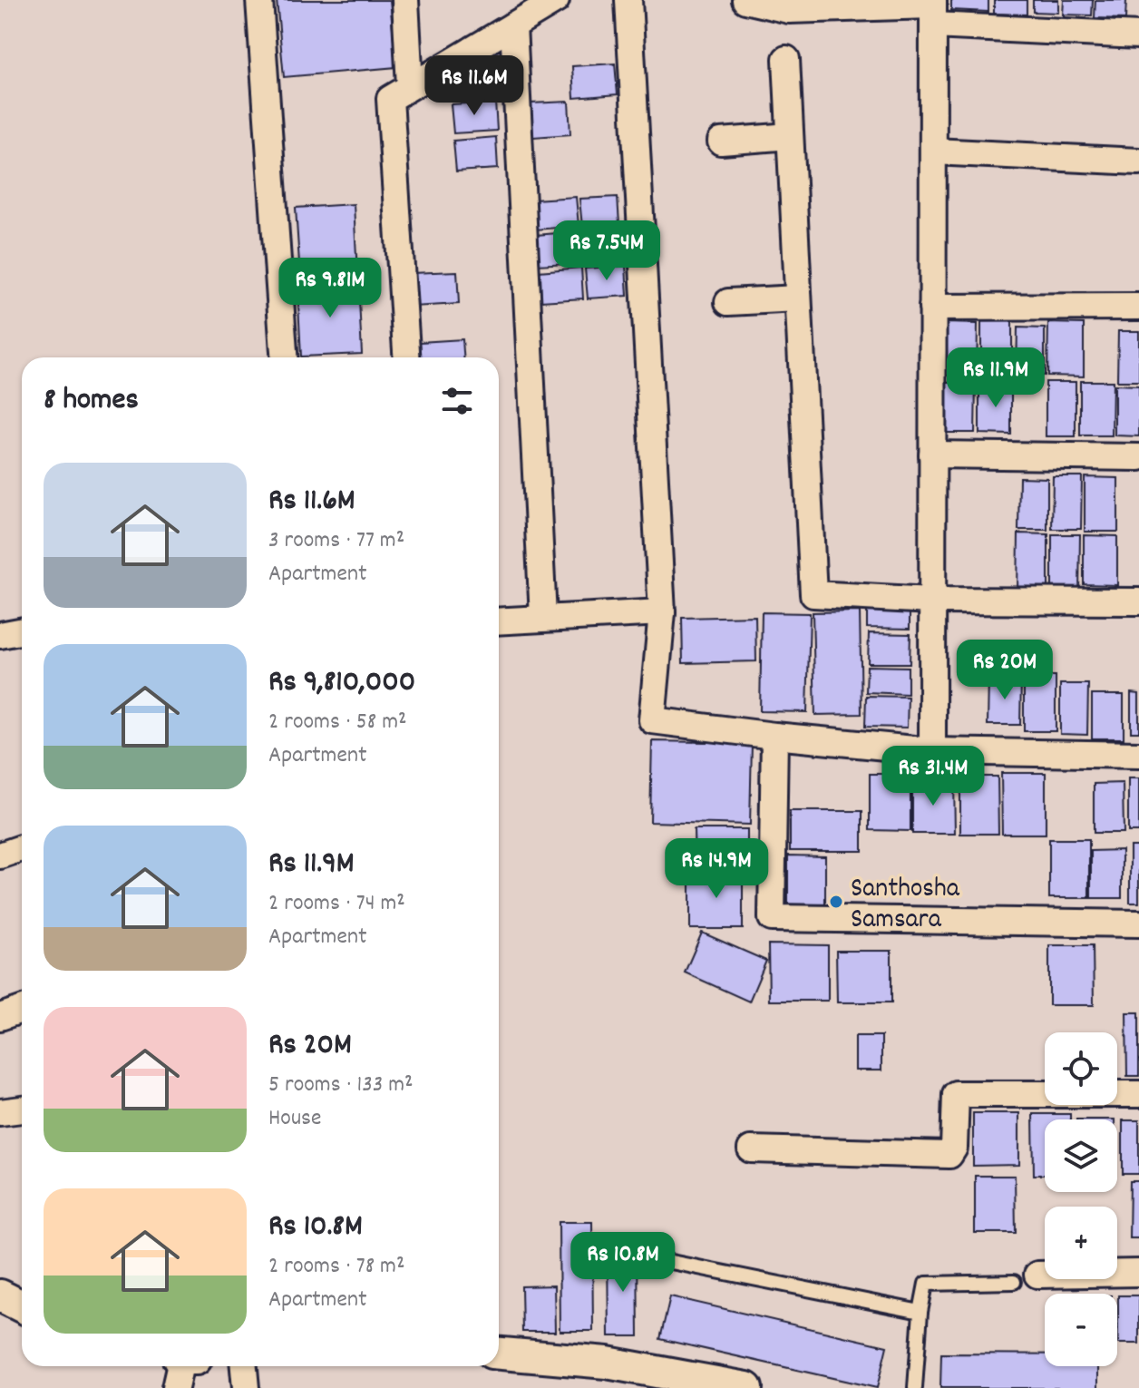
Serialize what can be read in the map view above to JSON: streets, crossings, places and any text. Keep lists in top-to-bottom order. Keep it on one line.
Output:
{"places":["Santhosha Samsara"],"page":{"price":["Rs 11.6M","Rs 7.54M","Rs 9.81M","Rs 11.9M","Rs 20M","Rs 31.4M","Rs 14.9M","Rs 10.8M"],"heading":"8 homes","list":[{"name":"Rs 11.6M","note":"3 rooms · 77 m² · Apartment"},{"name":"Rs 9,810,000","note":"2 rooms · 58 m² · Apartment"},{"name":"Rs 11.9M","note":"2 rooms · 74 m² · Apartment"},{"name":"Rs 20M","note":"5 rooms · 133 m² · House"},{"name":"Rs 10.8M","note":"2 rooms · 78 m² · Apartment"}],"map_buttons":["+","−"]}}
